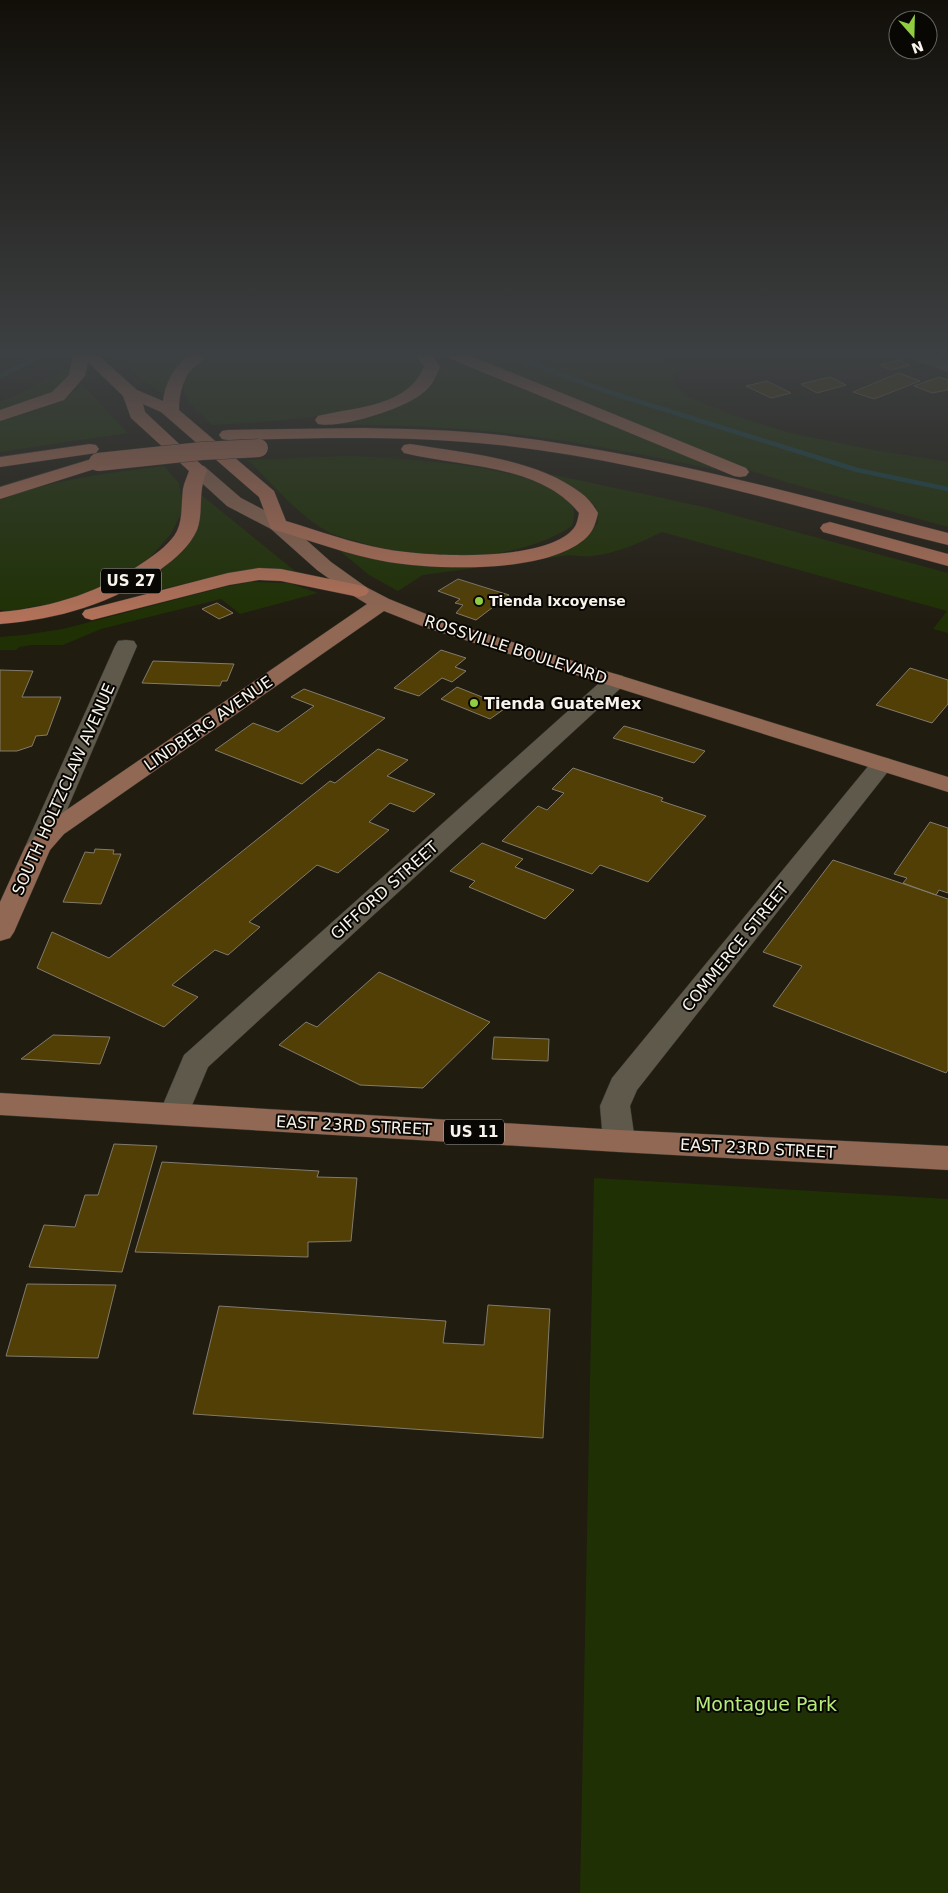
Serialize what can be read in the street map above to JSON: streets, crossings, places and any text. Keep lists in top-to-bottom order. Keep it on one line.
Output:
{"streets":{"highway":["US 27","ROSSVILLE BOULEVARD"],"main road":["LINDBERG AVENUE","SOUTH HOLTZCLAW AVENUE","EAST 23RD STREET","US 11"],"street":["GIFFORD STREET","COMMERCE STREET"]},"crossings":[["US 27","ROSSVILLE BOULEVARD"],["ROSSVILLE BOULEVARD","LINDBERG AVENUE"],["ROSSVILLE BOULEVARD","GIFFORD STREET"],["ROSSVILLE BOULEVARD","COMMERCE STREET"],["LINDBERG AVENUE","SOUTH HOLTZCLAW AVENUE"],["GIFFORD STREET","EAST 23RD STREET"],["COMMERCE STREET","EAST 23RD STREET"]],"parks":["Montague Park"],"places":["Tienda Ixcoyense","Tienda GuateMex"],"north":"bottom"}
